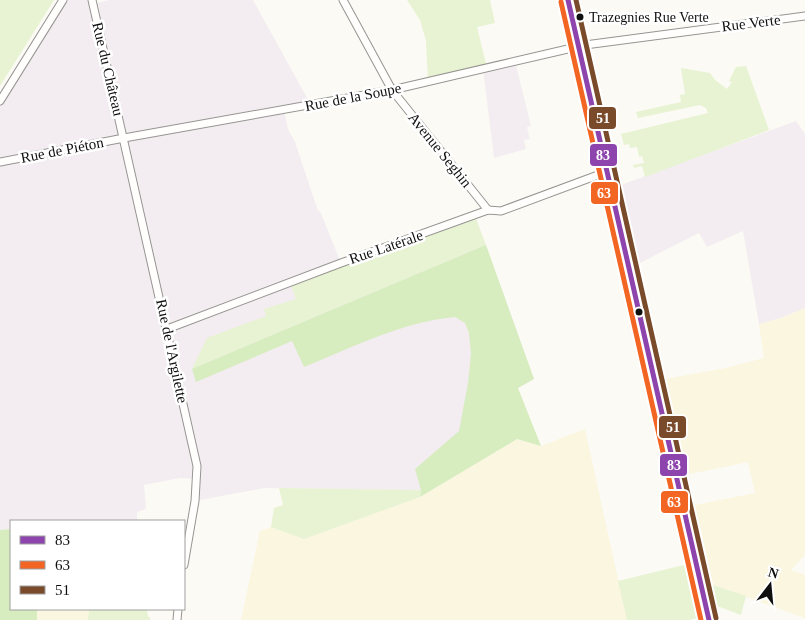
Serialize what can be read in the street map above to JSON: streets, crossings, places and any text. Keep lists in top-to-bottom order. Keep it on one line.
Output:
{"streets":{"street":["Rue Verte","Rue du Château","Rue de la Soupe","Rue de Piéton","Avenue Seghin","Rue Latérale","Rue de l'Argilette"]},"crossings":[["Rue Verte","Rue de la Soupe"],["Rue du Château","Rue de la Soupe"],["Rue du Château","Rue de Piéton"],["Rue du Château","Rue de l'Argilette"],["Rue de la Soupe","Rue de Piéton"],["Rue de la Soupe","Avenue Seghin"],["Rue de la Soupe","Rue de l'Argilette"],["Rue de Piéton","Rue de l'Argilette"],["Avenue Seghin","Rue Latérale"],["Rue Latérale","Rue de l'Argilette"]],"places":["Trazegnies Rue Verte"],"lines":["transit line 83","transit line 51","transit line 63"],"legend":["83","63","51"],"north":"top"}
